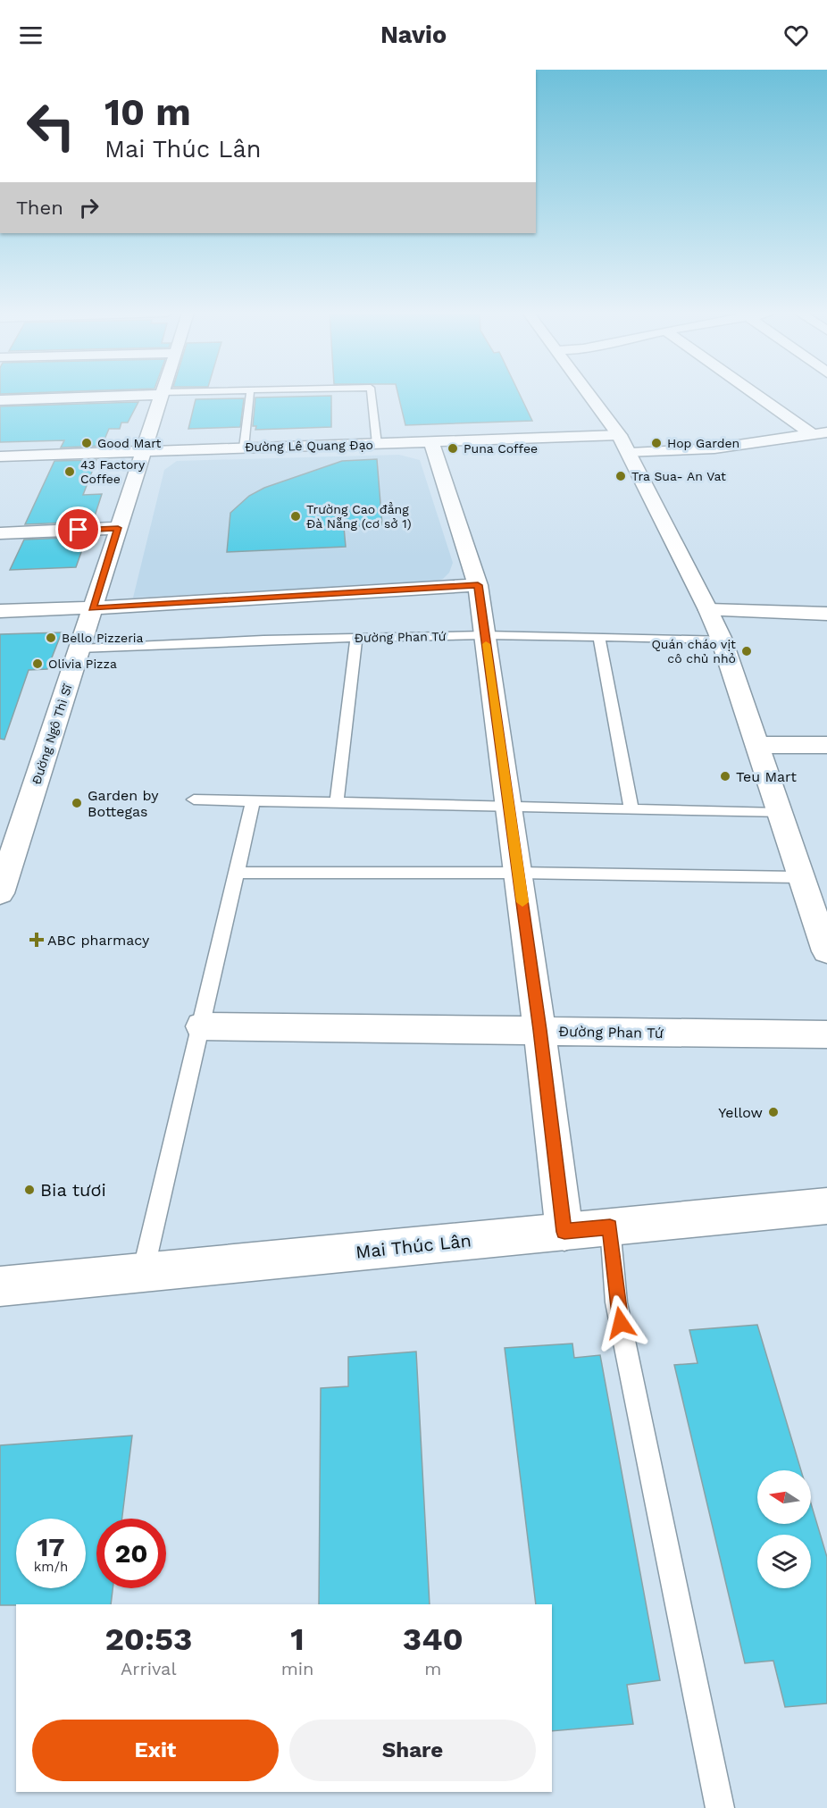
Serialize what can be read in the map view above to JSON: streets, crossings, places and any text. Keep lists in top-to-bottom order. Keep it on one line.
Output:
{"streets":{"street":["Đường Lê Quang Đạo","Đường Phan Tứ","Đường Ngô Thì Sĩ","Mai Thúc Lân"]},"crossings":[["Đường Lê Quang Đạo","Đường Ngô Thì Sĩ"],["Đường Phan Tứ","Đường Ngô Thì Sĩ"]],"places":{"other":["Good Mart","Hop Garden","Puna Coffee","43 Factory Coffee","Tra Sua- An Vat","Trường Cao đẳng Đà Nẵng (cơ sở 1)","Bello Pizzeria","Quán cháo vịt cô chủ nhỏ","Olivia Pizza","Teu Mart","Garden by Bottegas","Yellow","Bia tươi"],"health":["ABC pharmacy"]},"north":"left","page":{"header":"Navio","turn":["10 m","Mai Thúc Lân"],"then":"Then","speed":"17 km/h","limit":"20","eta":["20:53","Arrival","1","min","340","m"],"buttons":["Exit","Share"]}}
